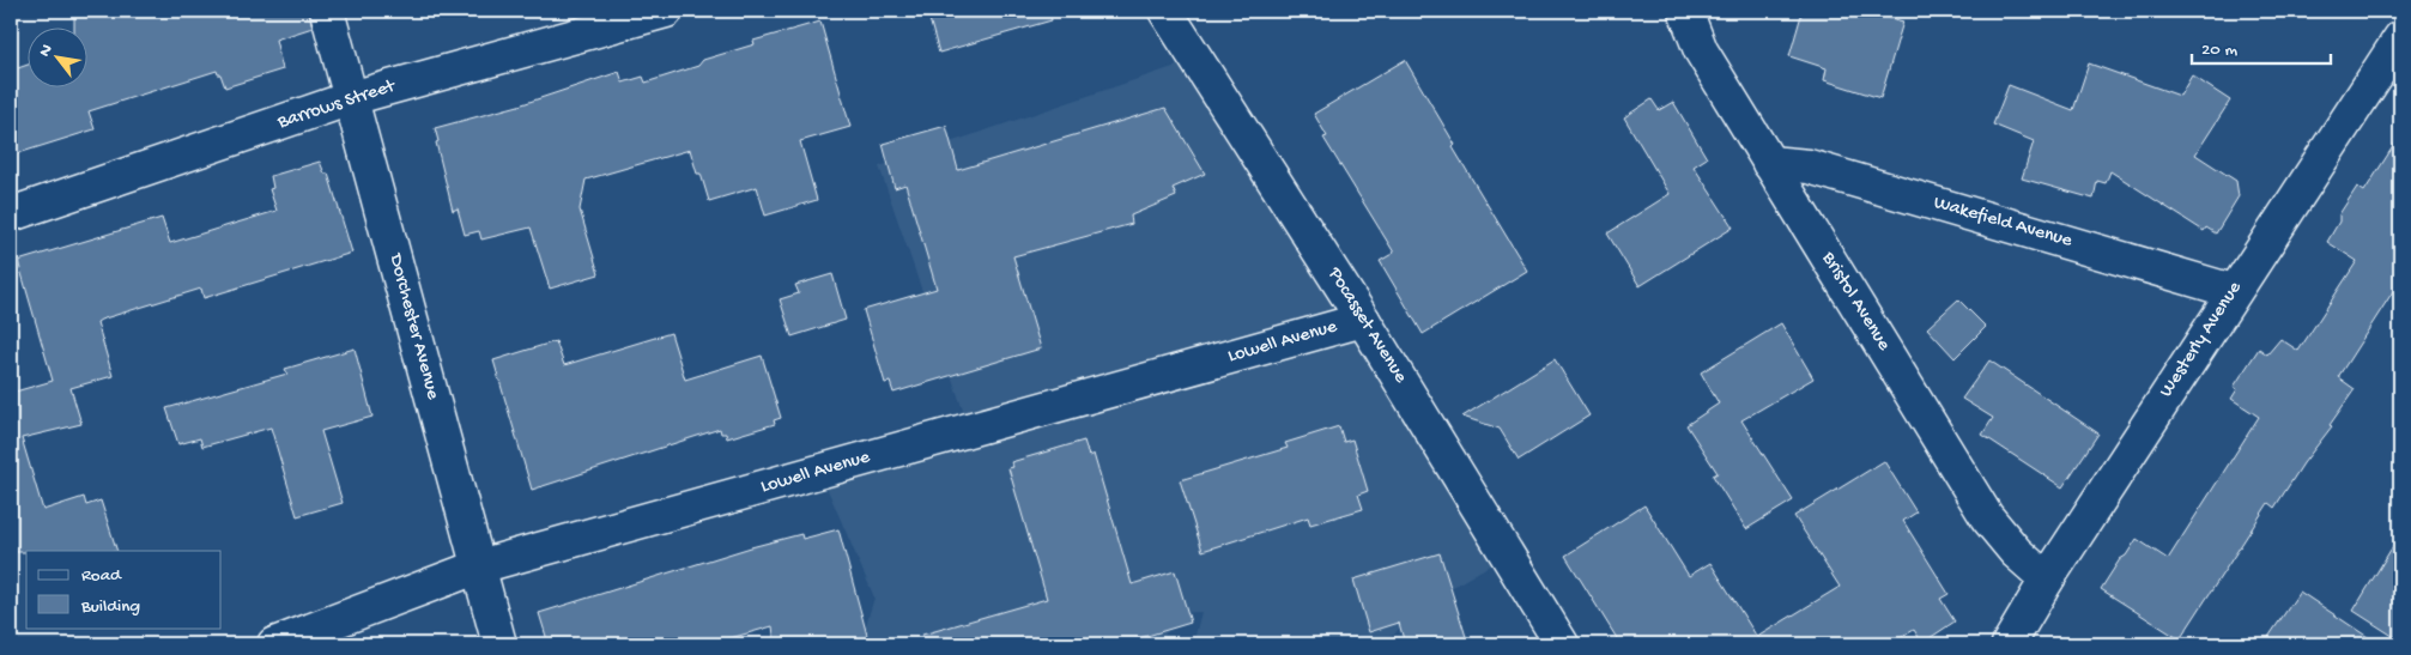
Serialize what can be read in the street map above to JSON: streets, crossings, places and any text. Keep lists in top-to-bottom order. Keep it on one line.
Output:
{"streets":{"street":["Barrows Street","Wakefield Avenue","Bristol Avenue","Pocasset Avenue","Dorchester Avenue","Westerly Avenue","Lowell Avenue"]},"crossings":[["Barrows Street","Dorchester Avenue"],["Wakefield Avenue","Bristol Avenue"],["Wakefield Avenue","Westerly Avenue"],["Bristol Avenue","Westerly Avenue"],["Pocasset Avenue","Lowell Avenue"],["Dorchester Avenue","Lowell Avenue"]],"legend":["Road","Building"],"scale_bar":"20 m","north":"top left"}
